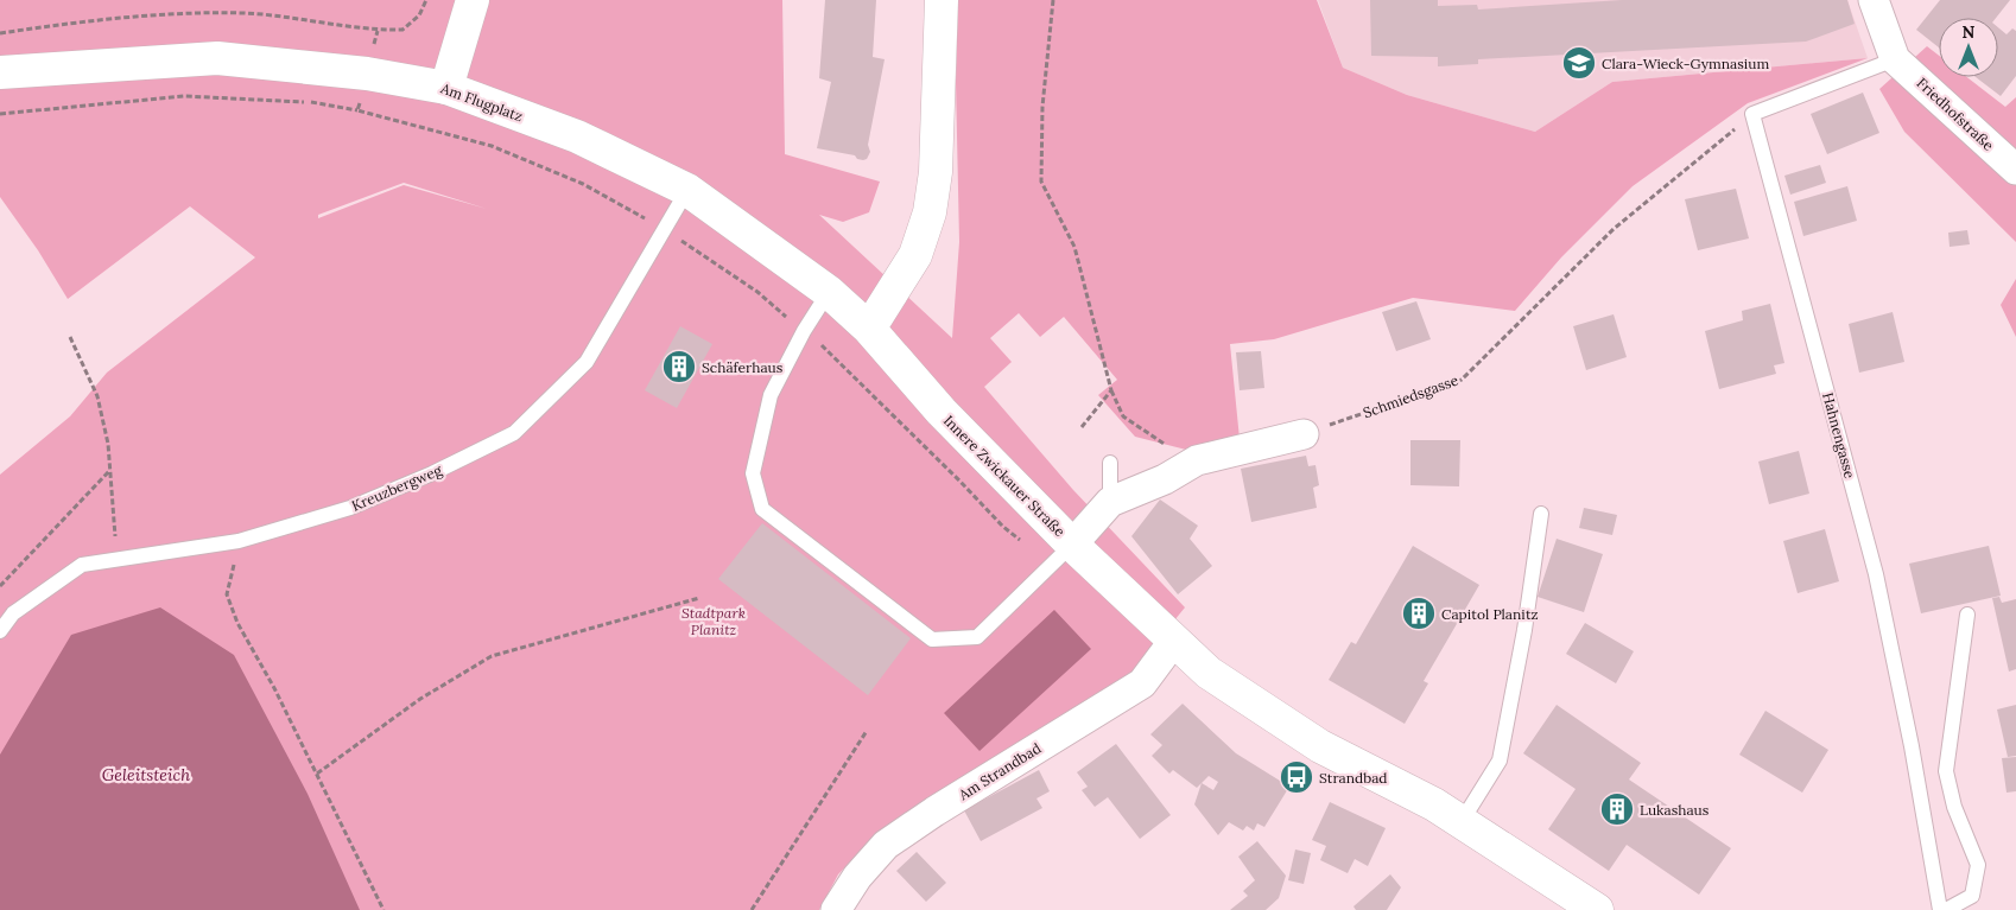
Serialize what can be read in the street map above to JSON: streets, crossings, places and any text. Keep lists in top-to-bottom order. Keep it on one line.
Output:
{"streets":{"main road":["Am Flugplatz","Innere Zwickauer Straße"],"street":["Friedhofstraße","Am Strandbad"],"lane":["Hahnengasse","Kreuzbergweg"],"path":["Schmiedsgasse"]},"crossings":[["Am Flugplatz","Innere Zwickauer Straße"],["Am Flugplatz","Kreuzbergweg"],["Schmiedsgasse","Hahnengasse"],["Innere Zwickauer Straße","Am Strandbad"]],"water":["Geleitsteich"],"parks":["Stadtpark Planitz"],"places":{"school or university":["Clara-Wieck-Gymnasium"],"building":["Schäferhaus","Capitol Planitz","Lukashaus"],"bus stop":["Strandbad"]},"north":"top"}
